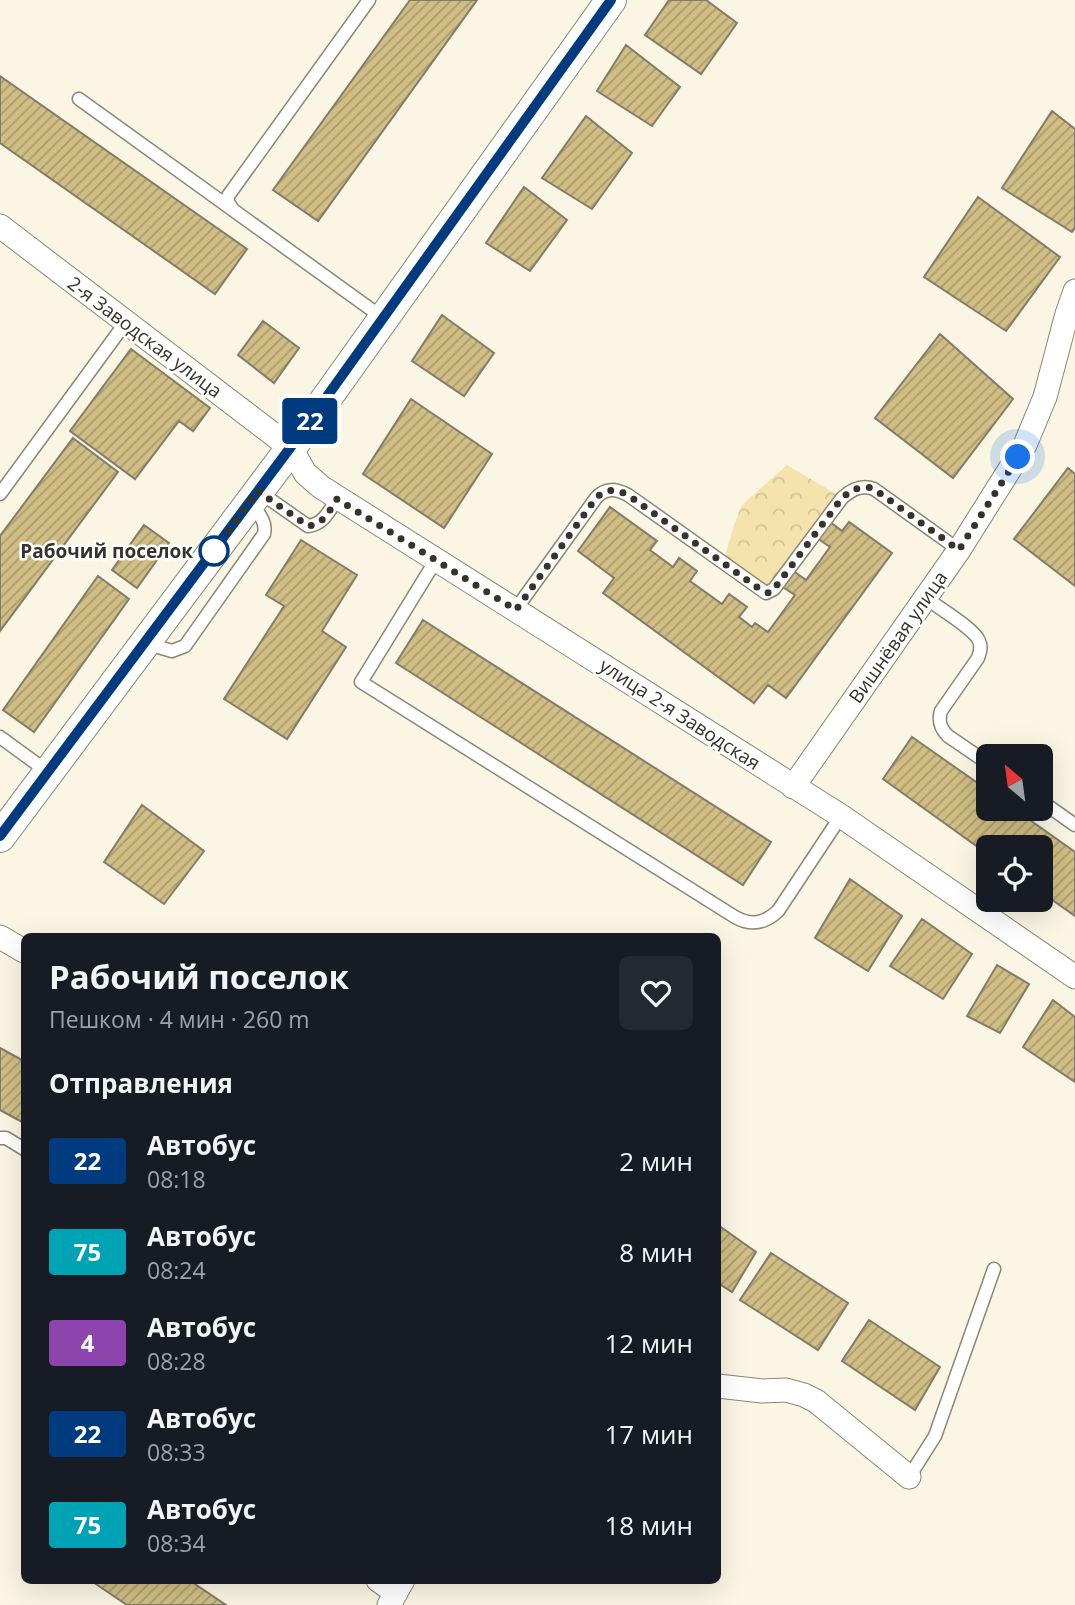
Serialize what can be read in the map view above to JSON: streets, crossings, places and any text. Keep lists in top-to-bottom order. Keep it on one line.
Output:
{"streets":{"street":["2-я Заводская улица","Вишнёвая улица","улица 2-я Заводская"]},"crossings":[["2-я Заводская улица","улица 2-я Заводская"],["Вишнёвая улица","улица 2-я Заводская"]],"places":["Рабочий поселок"],"lines":["bus line 22"],"north":"top left","page":{"on_map":"22","heading":[["Рабочий поселок","Пешком · 4 мин · 260 m"],"Отправления"],"list":[{"mark":"22","name":"Автобус","note":"08:18","value":"2 мин"},{"mark":"75","name":"Автобус","note":"08:24","value":"8 мин"},{"mark":"4","name":"Автобус","note":"08:28","value":"12 мин"},{"mark":"22","name":"Автобус","note":"08:33","value":"17 мин"},{"mark":"75","name":"Автобус","note":"08:34","value":"18 мин"}]}}
